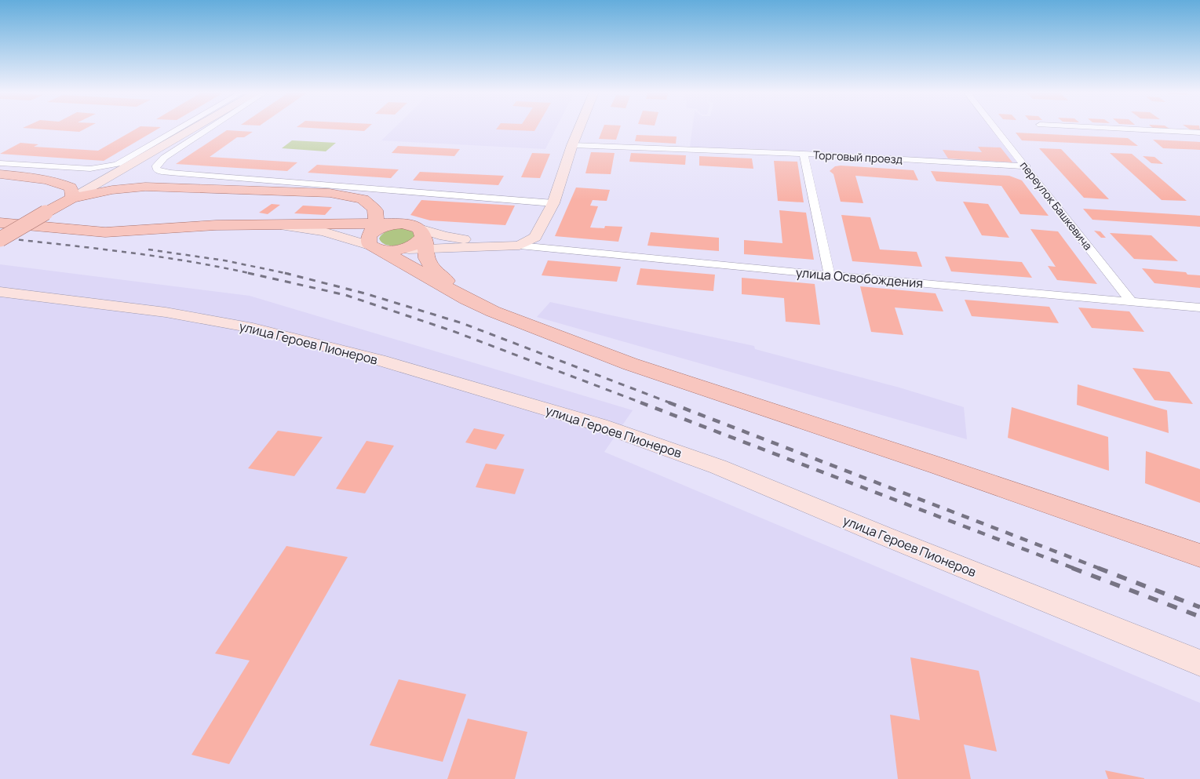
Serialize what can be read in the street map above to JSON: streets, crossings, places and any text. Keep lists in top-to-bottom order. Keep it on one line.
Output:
{"streets":{"street":["Торговый проезд","переулок Башкевича","улица Освобождения","улица Героев Пионеров"]},"crossings":[["Торговый проезд","переулок Башкевича"],["переулок Башкевича","улица Освобождения"]]}
